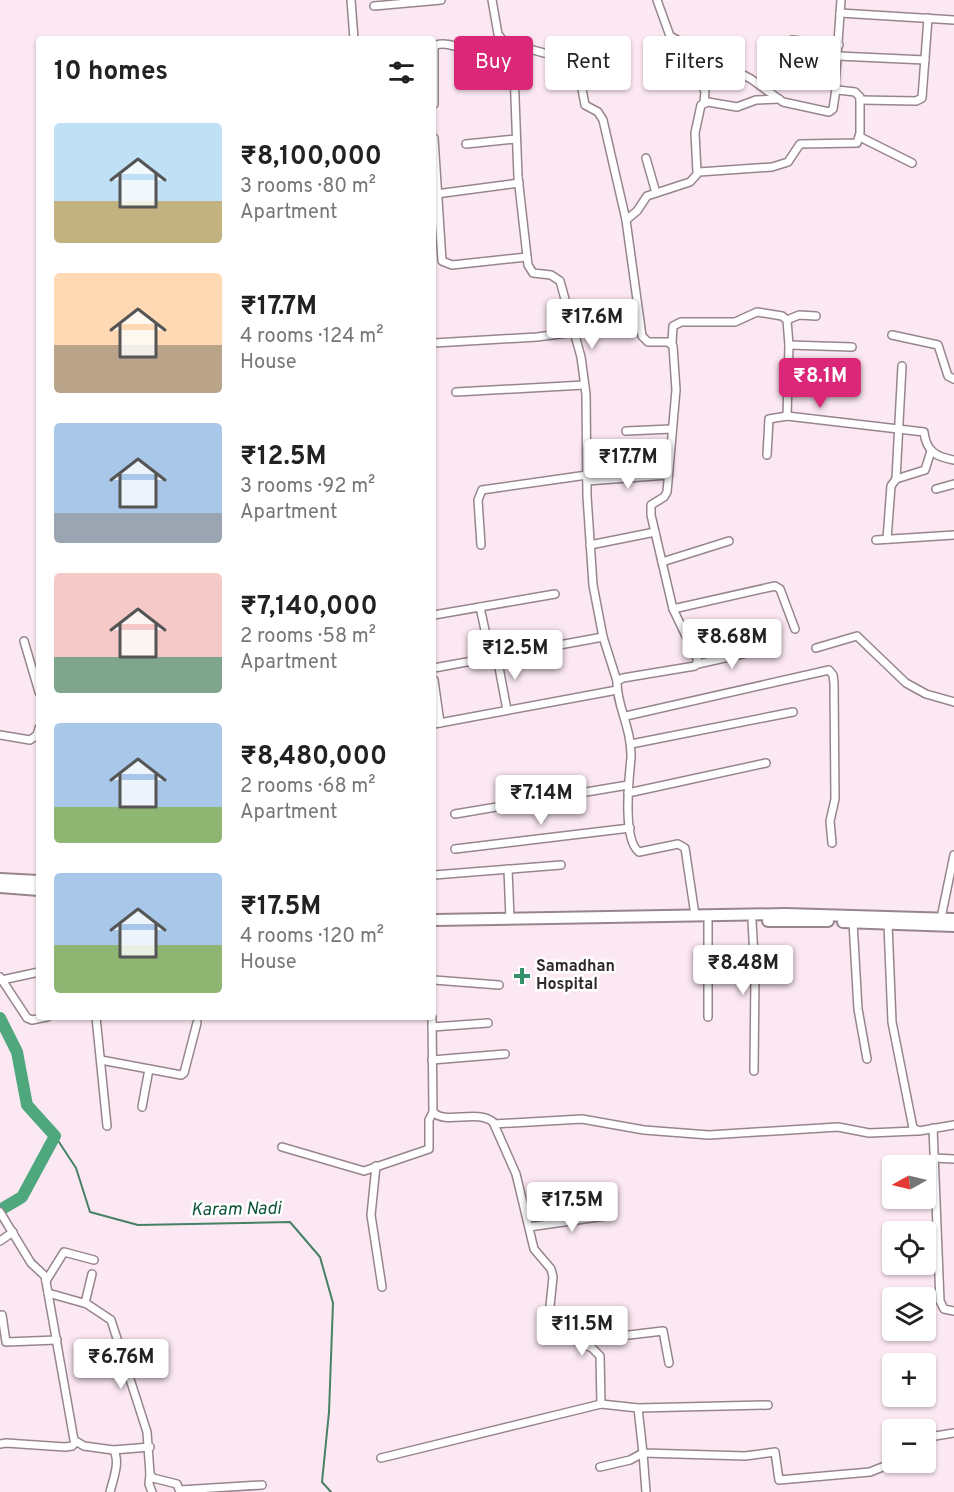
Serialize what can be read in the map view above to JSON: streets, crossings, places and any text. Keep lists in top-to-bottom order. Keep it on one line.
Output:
{"water":["Karam Nadi"],"places":{"health":["Samadhan Hospital"]},"north":"left","page":{"chip":["Buy","Rent","Filters","New"],"heading":"10 homes","list":[{"name":"₹8,100,000","note":"3 rooms · 80 m² · Apartment"},{"name":"₹17.7M","note":"4 rooms · 124 m² · House"},{"name":"₹12.5M","note":"3 rooms · 92 m² · Apartment"},{"name":"₹7,140,000","note":"2 rooms · 58 m² · Apartment"},{"name":"₹8,480,000","note":"2 rooms · 68 m² · Apartment"},{"name":"₹17.5M","note":"4 rooms · 120 m² · House"}],"price":["₹17.6M","₹8.1M","₹17.7M","₹8.68M","₹12.5M","₹7.14M","₹8.48M","₹17.5M","₹11.5M","₹6.76M"],"map_buttons":["+","−"]}}
